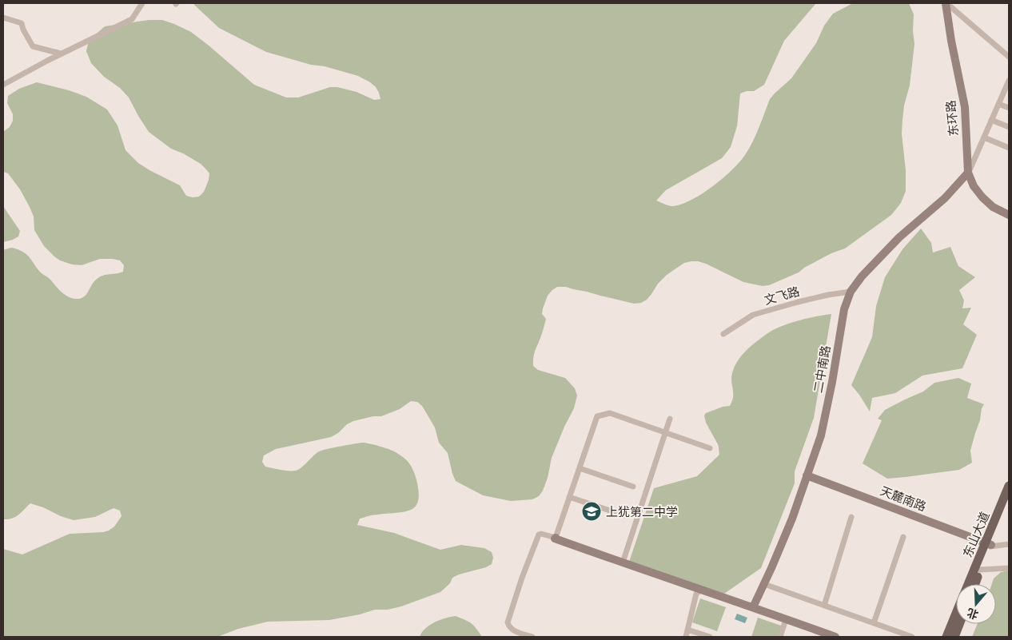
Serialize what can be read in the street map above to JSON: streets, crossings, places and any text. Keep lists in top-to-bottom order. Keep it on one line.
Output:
{"streets":{"main road":["东山大道"],"street":["东环路","文飞路","二中南路","天麓南路"]},"crossings":[["东环路","二中南路"],["文飞路","二中南路"],["二中南路","天麓南路"],["天麓南路","东山大道"]],"places":{"school or university":["上犹第二中学"]},"north":"bottom"}
